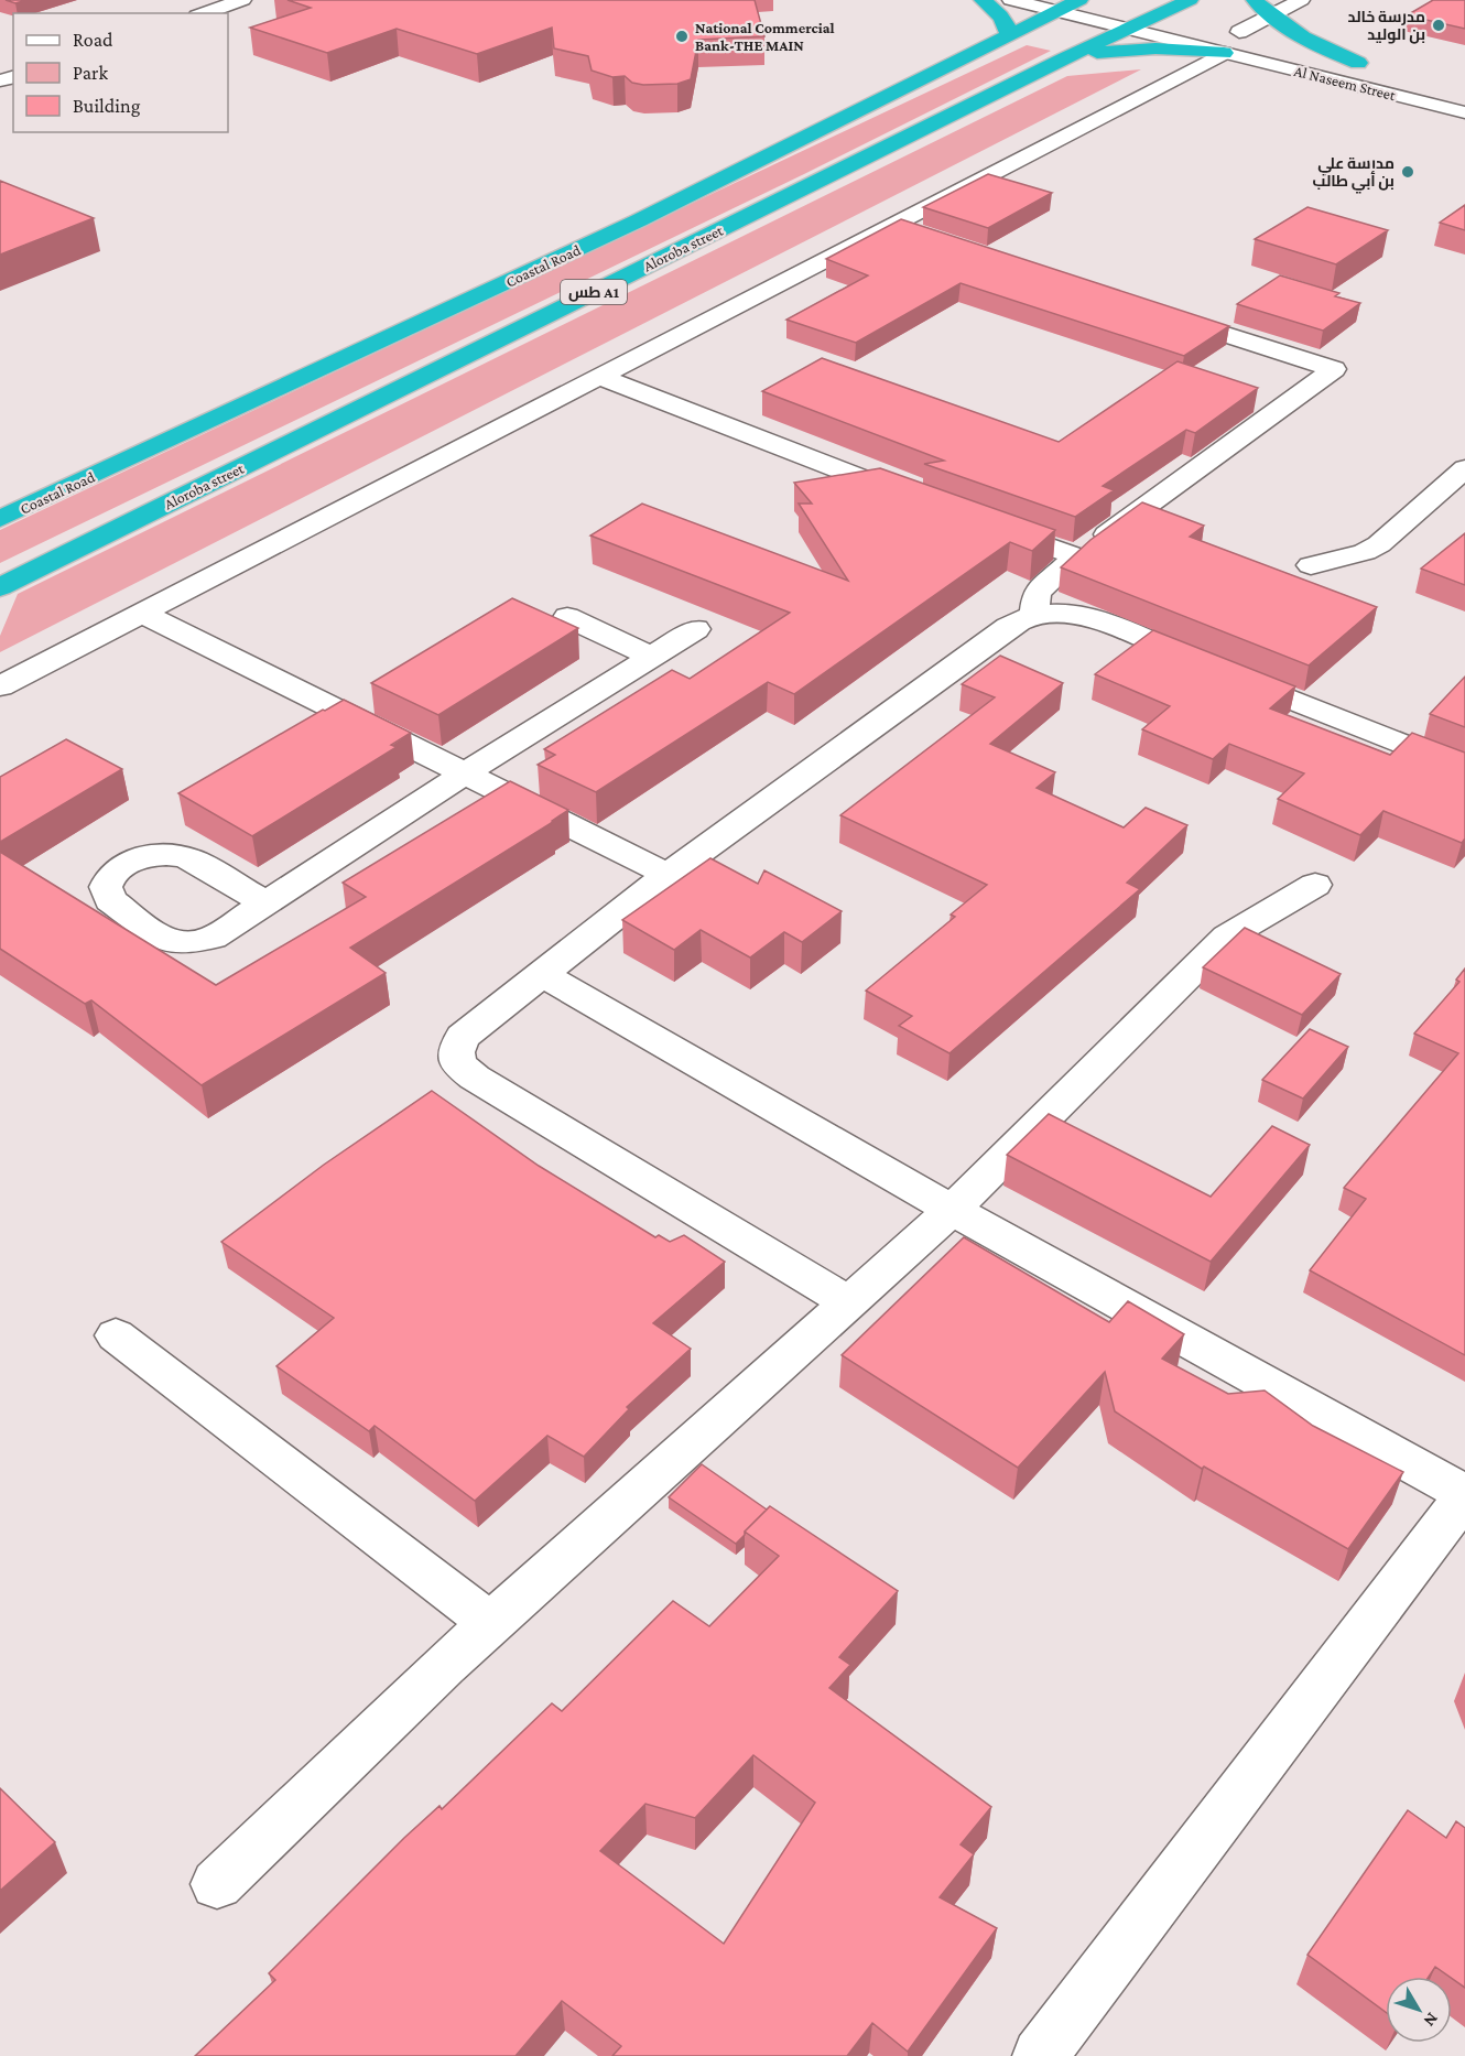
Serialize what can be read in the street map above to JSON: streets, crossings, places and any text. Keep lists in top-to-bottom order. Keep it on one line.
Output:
{"streets":{"highway":["Aloroba street","Coastal Road","طس A1"],"street":["Al Naseem Street"]},"crossings":[["Al Naseem Street","Aloroba street"],["Al Naseem Street","Coastal Road"]],"places":["مدرسة خالد بن الوليد","National Commercial Bank-THE MAIN","مدرسة علي بن أبي طالب"],"legend":["Road","Park","Building"],"north":"bottom right"}
